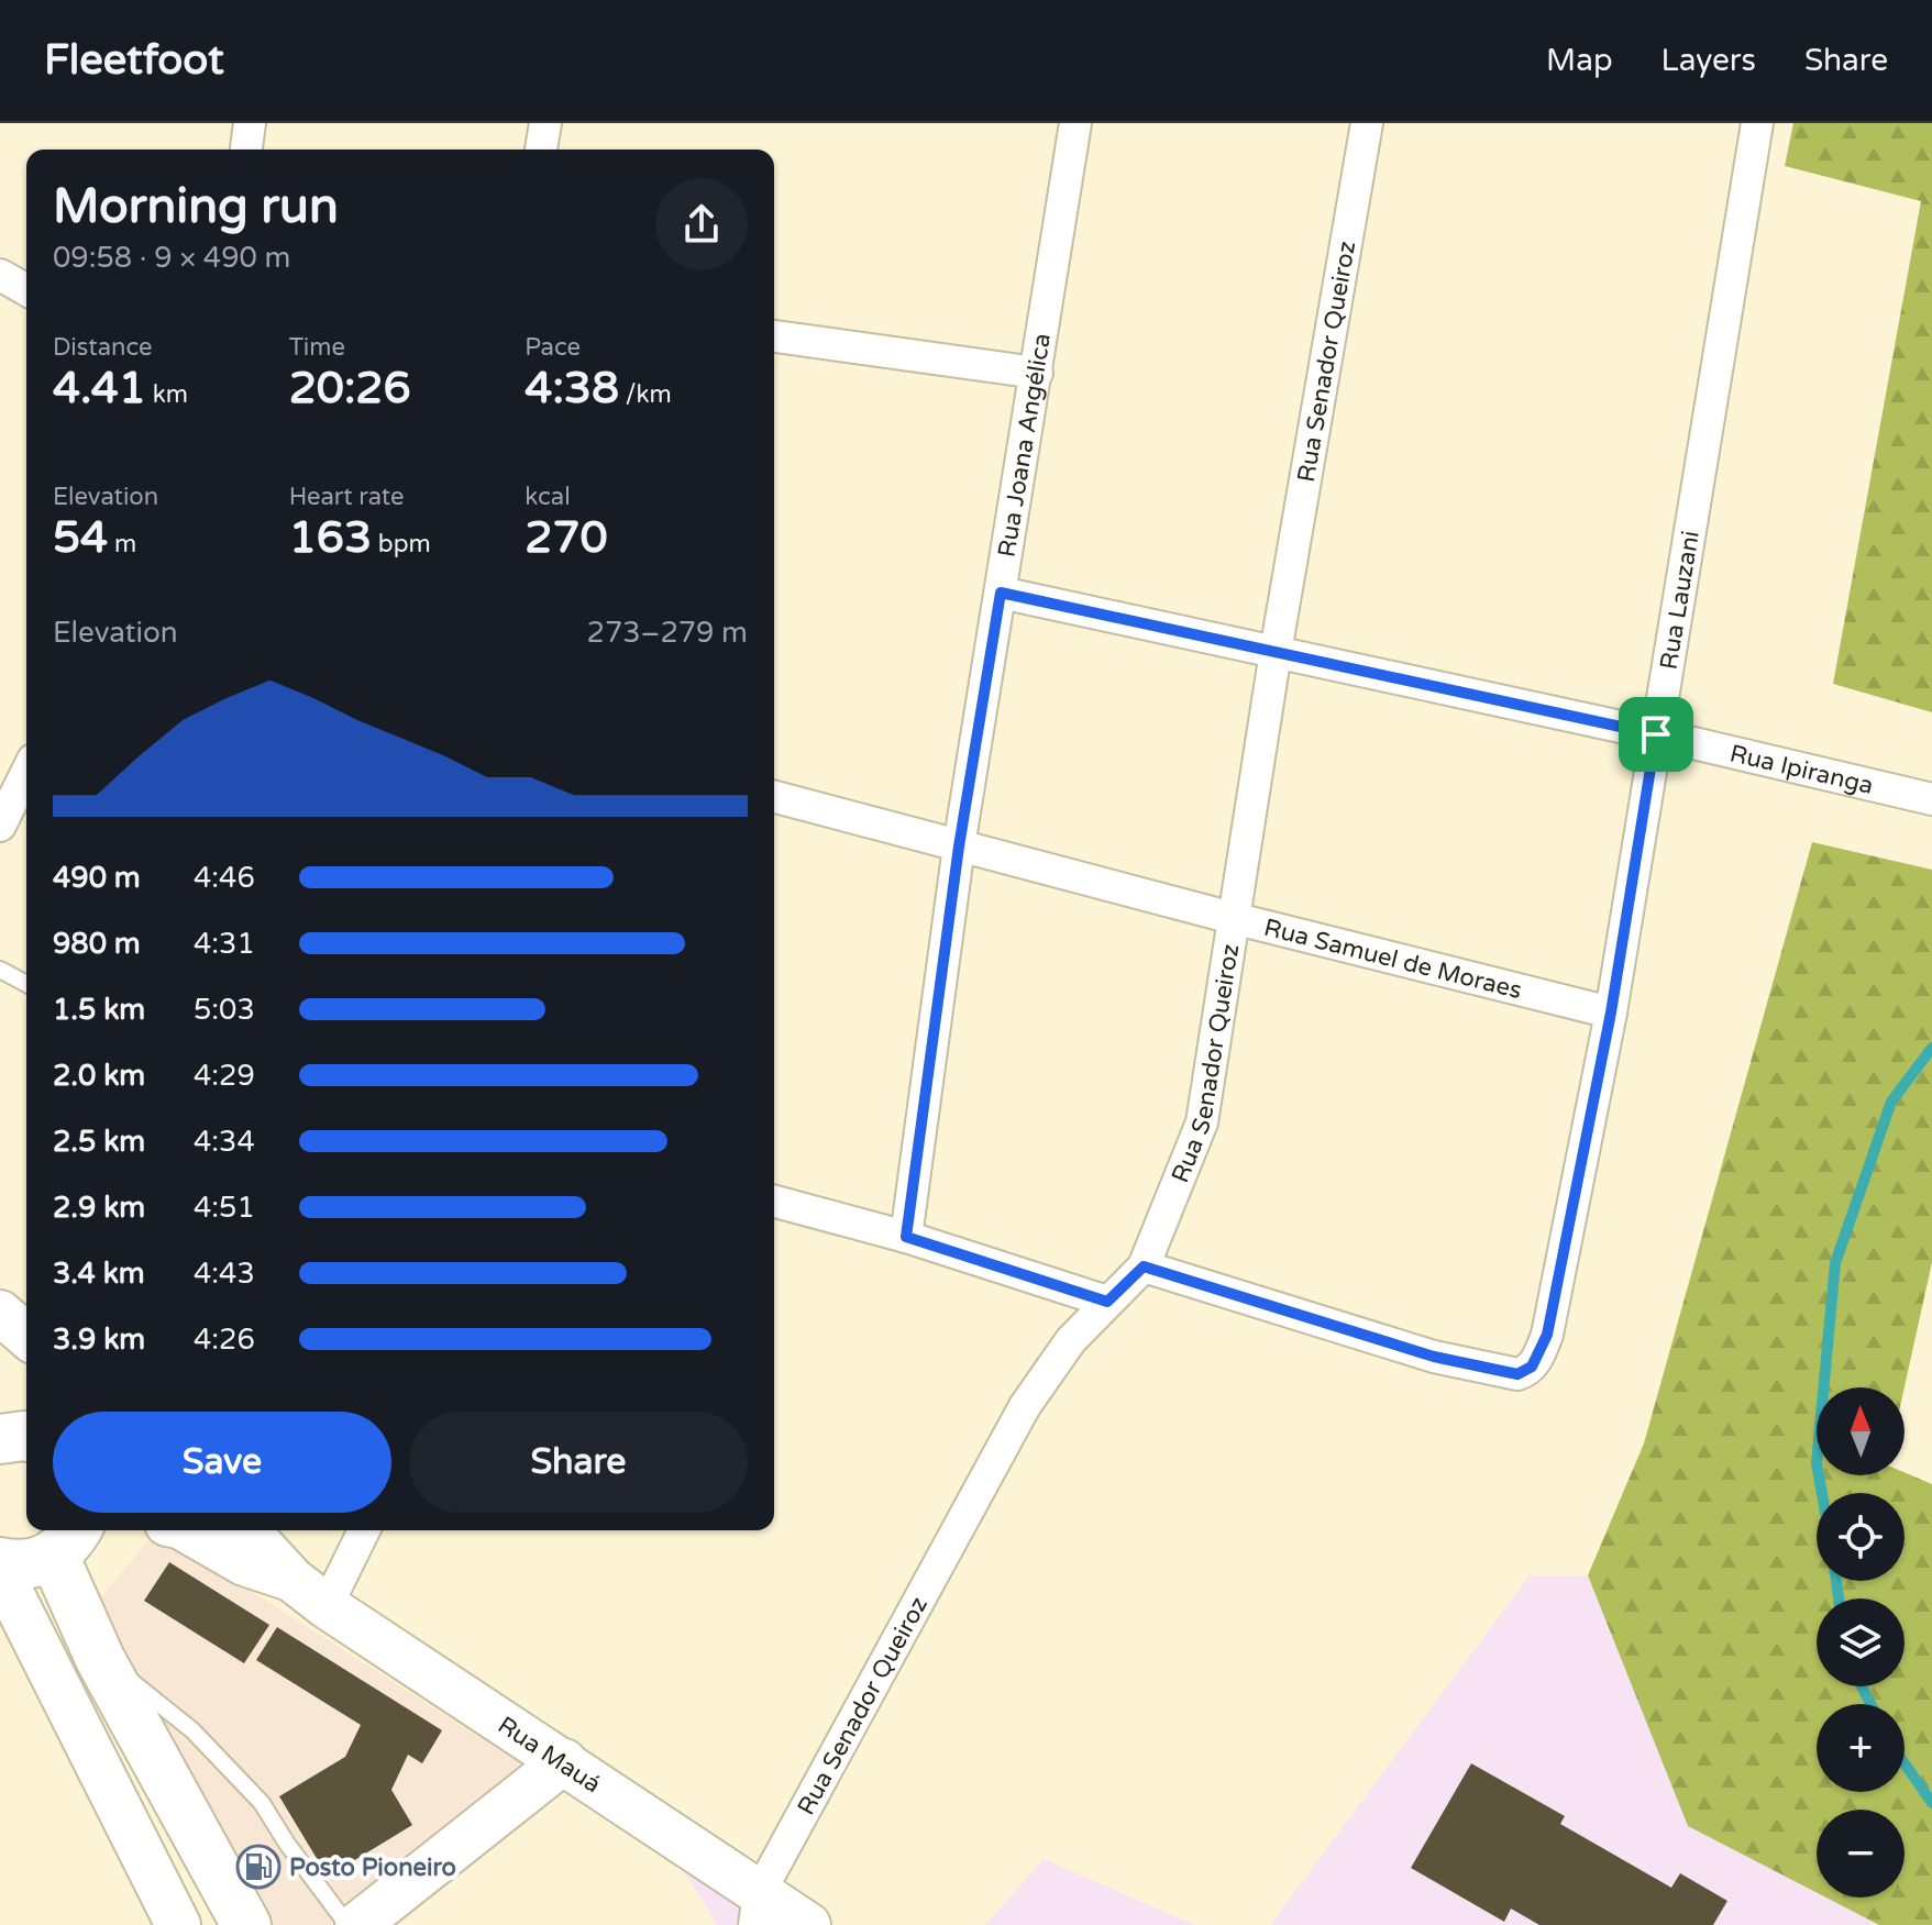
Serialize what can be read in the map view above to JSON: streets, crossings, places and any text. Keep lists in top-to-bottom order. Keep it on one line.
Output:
{"streets":{"street":["Rua Senador Queiroz","Rua Joana Angélica","Rua Lauzani","Rua Ipiranga","Rua Samuel de Moraes","Rua Mauá"]},"crossings":[["Rua Senador Queiroz","Rua Lauzani"],["Rua Senador Queiroz","Rua Ipiranga"],["Rua Senador Queiroz","Rua Samuel de Moraes"],["Rua Senador Queiroz","Rua Mauá"],["Rua Joana Angélica","Rua Ipiranga"],["Rua Joana Angélica","Rua Samuel de Moraes"],["Rua Lauzani","Rua Ipiranga"],["Rua Lauzani","Rua Samuel de Moraes"]],"places":{"fuel station":["Posto Pioneiro"]},"north":"top","page":{"header":"Fleetfoot","nav":["Map","Layers","Share"],"heading":["Morning run","09:58 · 9 × 490 m"],"stats":[["Distance","4.41 km"],["Time","20:26"],["Pace","4:38 /km"],["Elevation","54 m"],["Heart rate","163 bpm"],["kcal","270"]],"chart":["Elevation","273–279 m"],"list":[{"name":"490 m","note":"4:46"},{"name":"980 m","note":"4:31"},{"name":"1.5 km","note":"5:03"},{"name":"2.0 km","note":"4:29"},{"name":"2.5 km","note":"4:34"},{"name":"2.9 km","note":"4:51"},{"name":"3.4 km","note":"4:43"},{"name":"3.9 km","note":"4:26"}],"map_buttons":["+","−"],"buttons":["Save","Share"]}}
